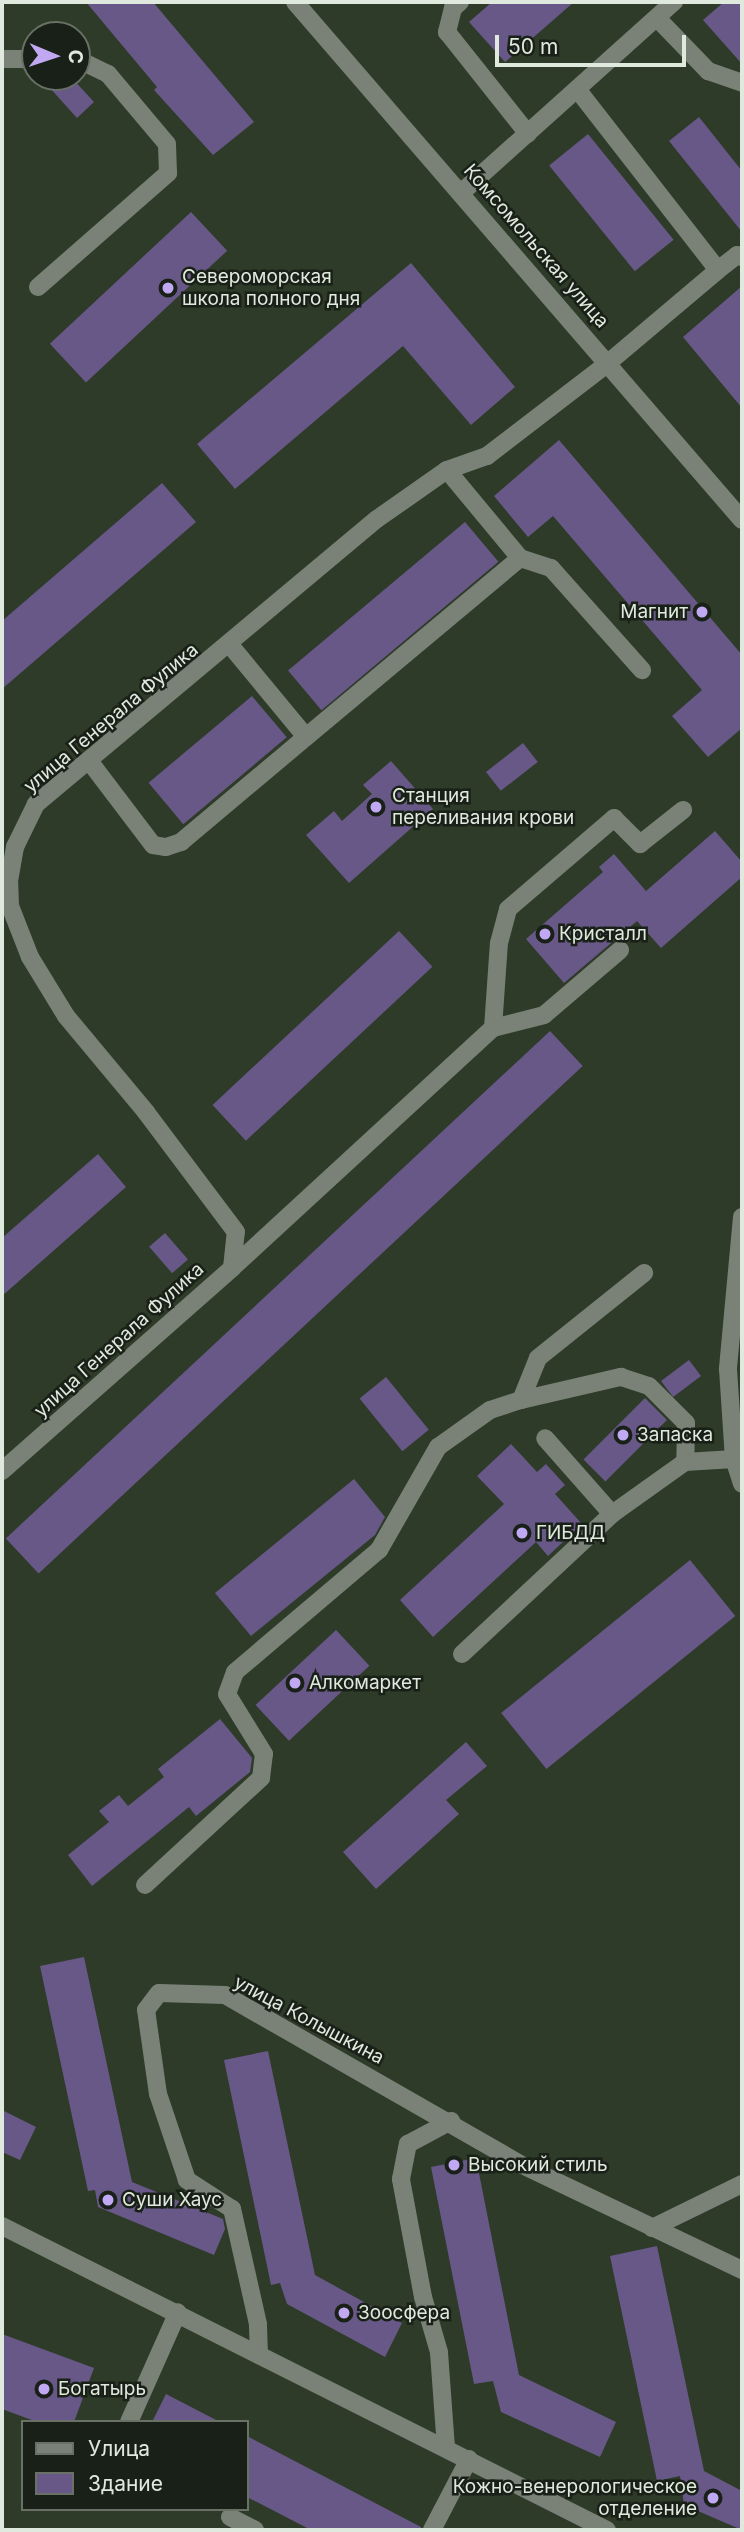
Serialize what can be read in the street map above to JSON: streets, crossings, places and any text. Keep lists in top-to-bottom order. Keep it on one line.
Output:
{"streets":{"street":["Комсомольская улица","улица Генерала Фулика","улица Колышкина"]},"crossings":[["Комсомольская улица","улица Генерала Фулика"]],"places":["Североморская школа полного дня","Магнит","Станция переливания крови","Кристалл","Запаска","ГИБДД","Алкомаркет","Высокий стиль","Суши Хаус","Зоосфера","Богатырь","Кожно-венерологическое отделение"],"legend":["Улица","Здание"],"scale_bar":"50 m","north":"right"}
